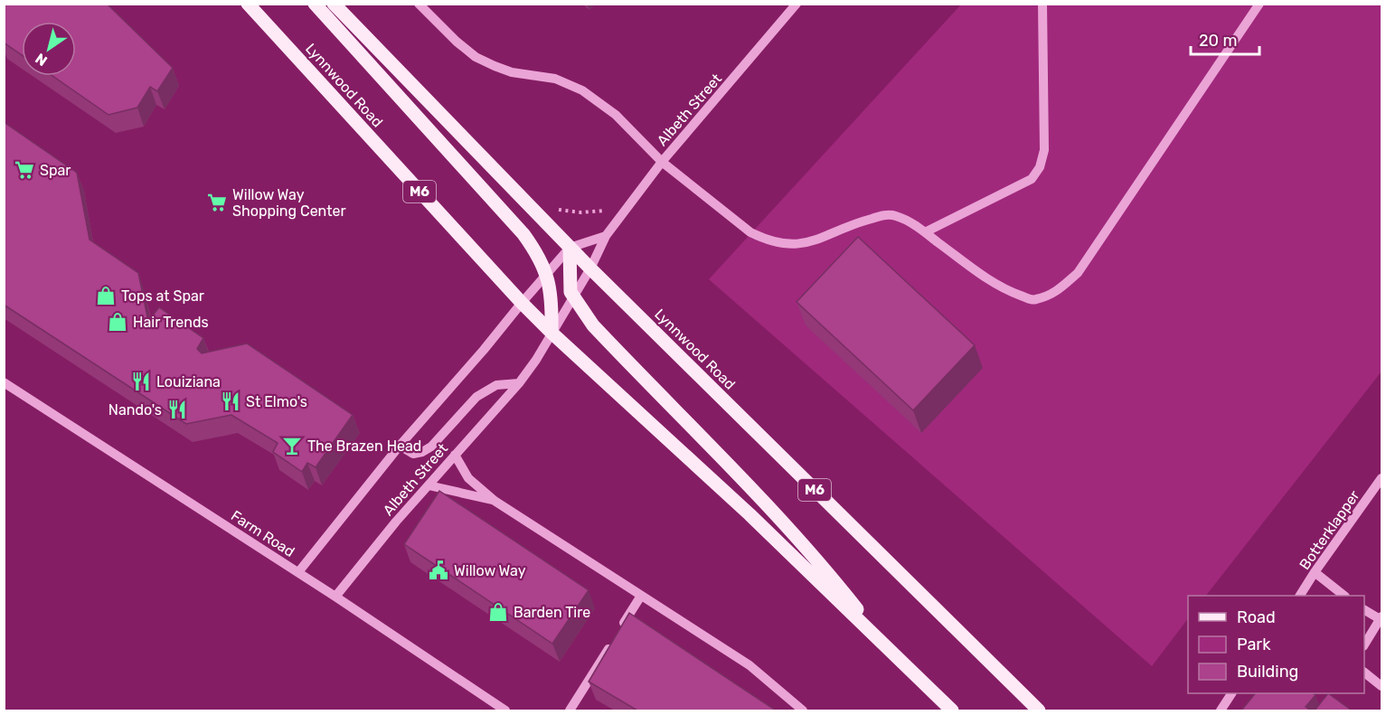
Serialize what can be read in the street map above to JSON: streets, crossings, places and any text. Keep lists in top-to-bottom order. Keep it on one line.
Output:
{"streets":{"main road":["Lynnwood Road","M6"],"street":["Albeth Street","Botterklapper","Farm Road"]},"crossings":[["Lynnwood Road","Albeth Street"],["Albeth Street","Farm Road"]],"places":{"supermarket":["Spar","Willow Way Shopping Center"],"shop":["Tops at Spar","Hair Trends","Barden Tire"],"restaurant":["Louiziana","St Elmo's","Nando's"],"bar":["The Brazen Head"],"public building":["Willow Way"]},"legend":["Road","Park","Building"],"scale_bar":"20 m","north":"bottom left"}
